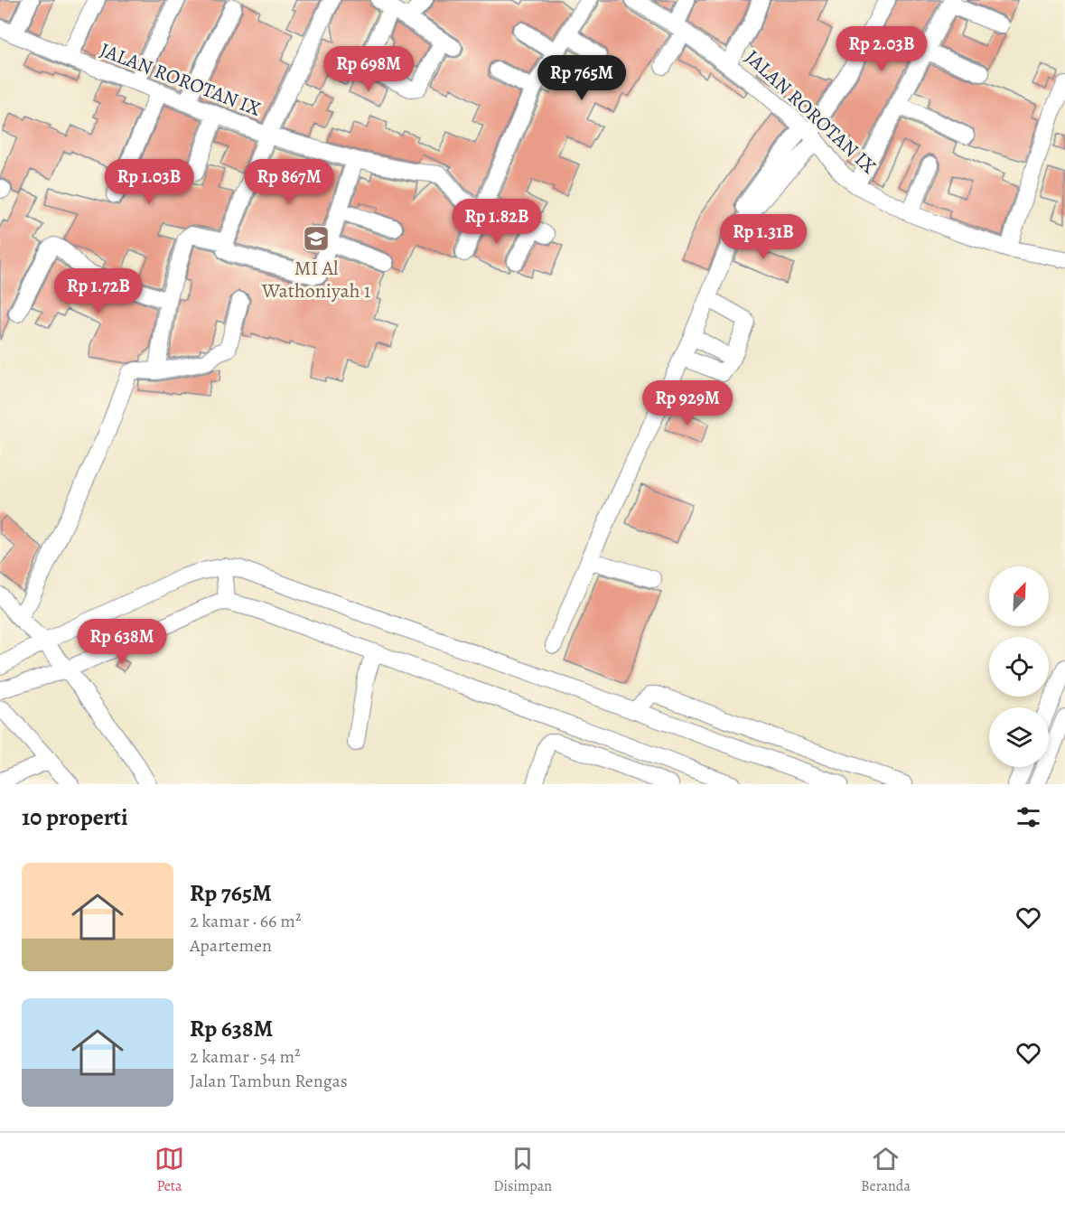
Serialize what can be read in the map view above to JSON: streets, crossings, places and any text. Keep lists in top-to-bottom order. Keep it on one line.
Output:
{"streets":{"street":["JALAN ROROTAN IX"]},"places":{"school or university":["MI Al Wathoniyah 1"]},"north":"top right","page":{"price":["Rp 2.03B","Rp 698M","Rp 765M","Rp 1.03B","Rp 867M","Rp 1.82B","Rp 1.31B","Rp 1.72B","Rp 929M","Rp 638M"],"heading":"10 properti","list":[{"name":"Rp 765M","note":"2 kamar · 66 m² · Apartemen"},{"name":"Rp 638M","note":"2 kamar · 54 m² · Jalan Tambun Rengas"}],"tabs":["Peta","Disimpan","Beranda"]}}
